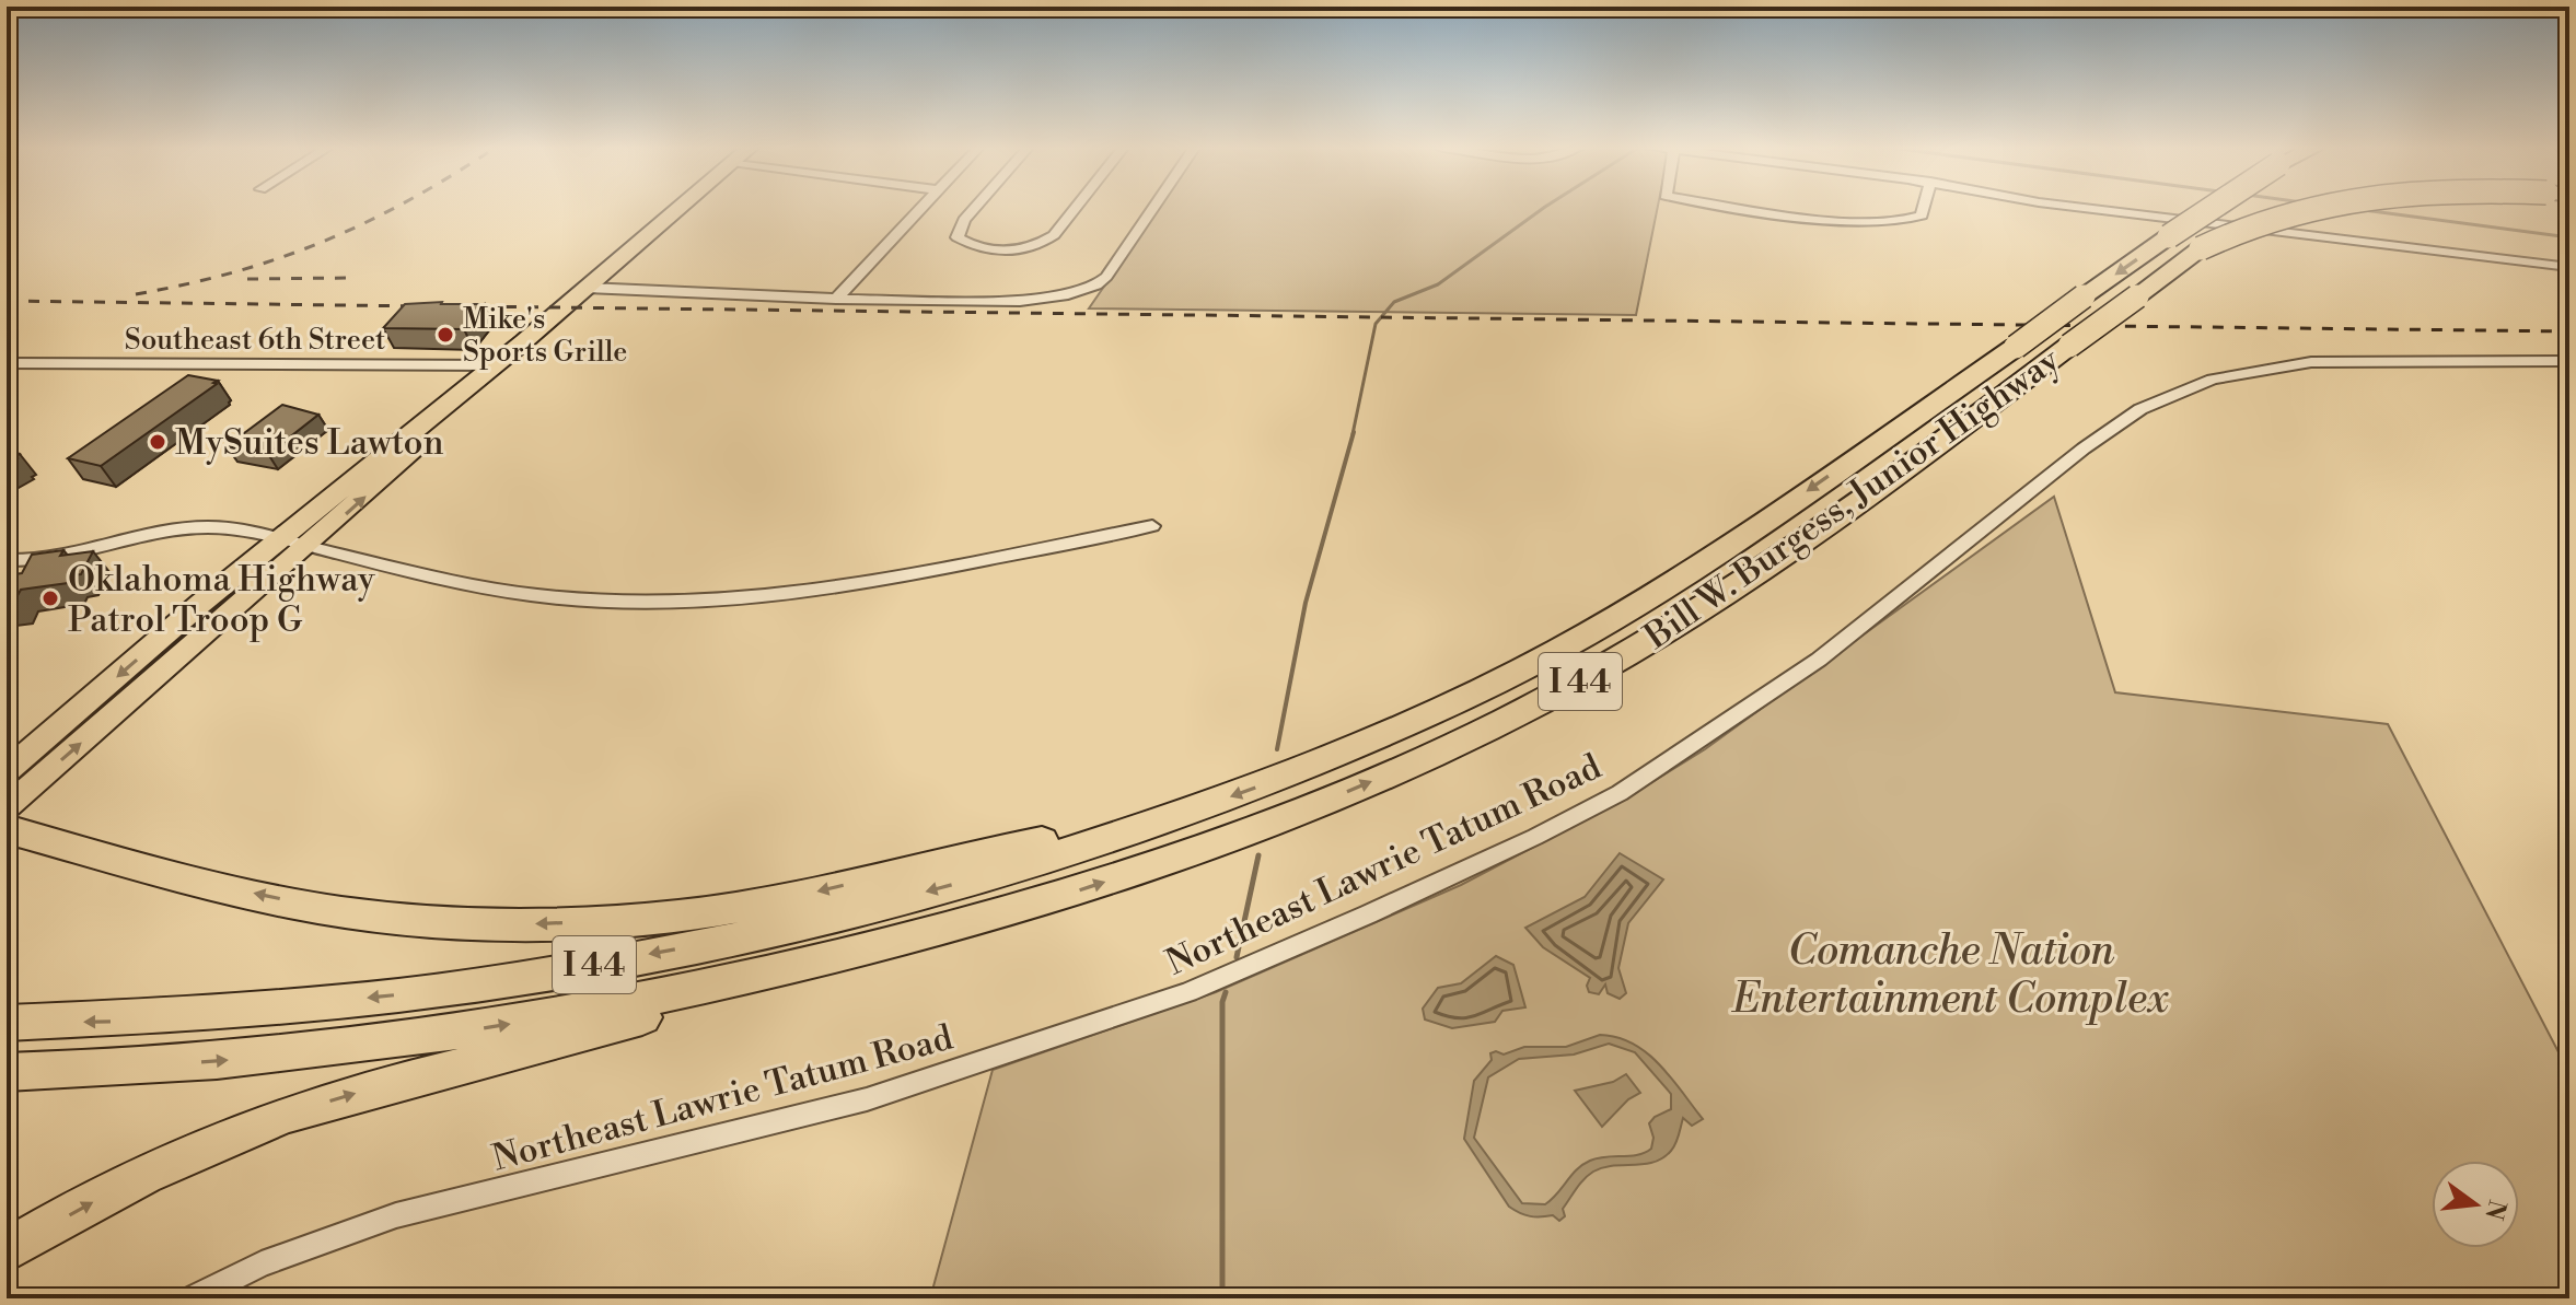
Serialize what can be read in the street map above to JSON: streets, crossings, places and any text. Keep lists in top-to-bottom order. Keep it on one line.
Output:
{"streets":{"highway":["Bill W. Burgess, Junior Highway","I 44"],"street":["Southeast 6th Street","Northeast Lawrie Tatum Road"]},"parks":["Comanche Nation Entertainment Complex"],"places":["Mike's Sports Grille","MySuites Lawton","Oklahoma Highway Patrol Troop G"],"north":"right"}
